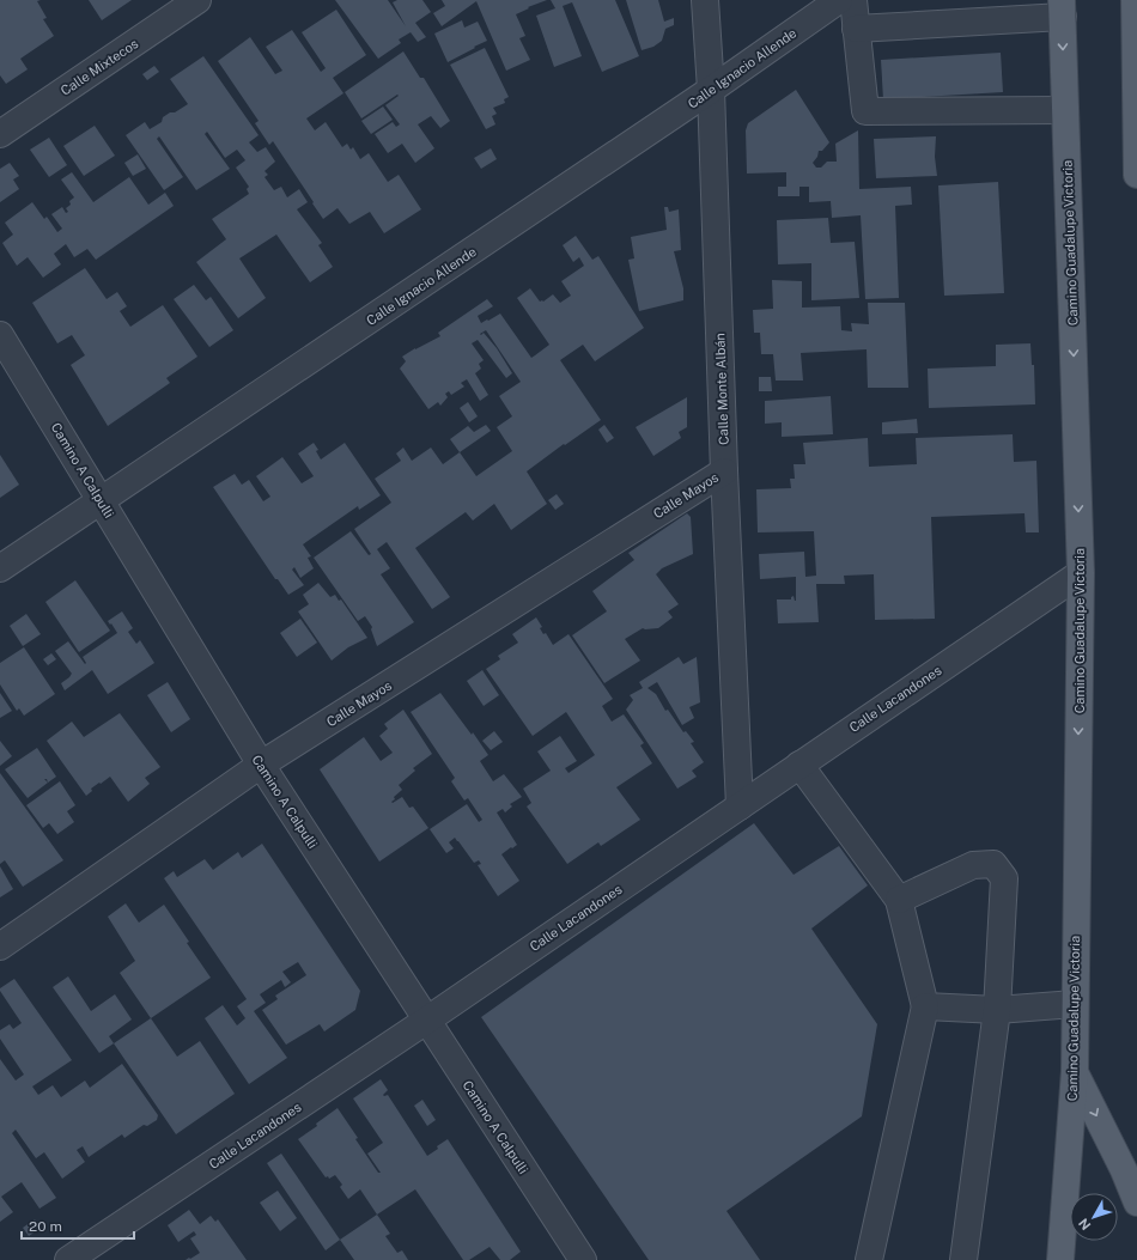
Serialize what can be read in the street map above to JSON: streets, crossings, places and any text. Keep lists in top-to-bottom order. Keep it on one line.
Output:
{"streets":{"main road":["Camino Guadalupe Victoria"],"street":["Calle Mixtecos","Calle Ignacio Allende","Calle Monte Albán","Camino A Calpulli","Calle Mayos","Calle Lacandones"]},"crossings":[["Calle Ignacio Allende","Calle Monte Albán"],["Calle Ignacio Allende","Camino A Calpulli"],["Camino Guadalupe Victoria","Calle Lacandones"],["Calle Monte Albán","Calle Mayos"],["Calle Monte Albán","Calle Lacandones"],["Camino A Calpulli","Calle Mayos"],["Camino A Calpulli","Calle Lacandones"]],"one_way":["Camino Guadalupe Victoria"],"scale_bar":"20 m","north":"bottom left"}
